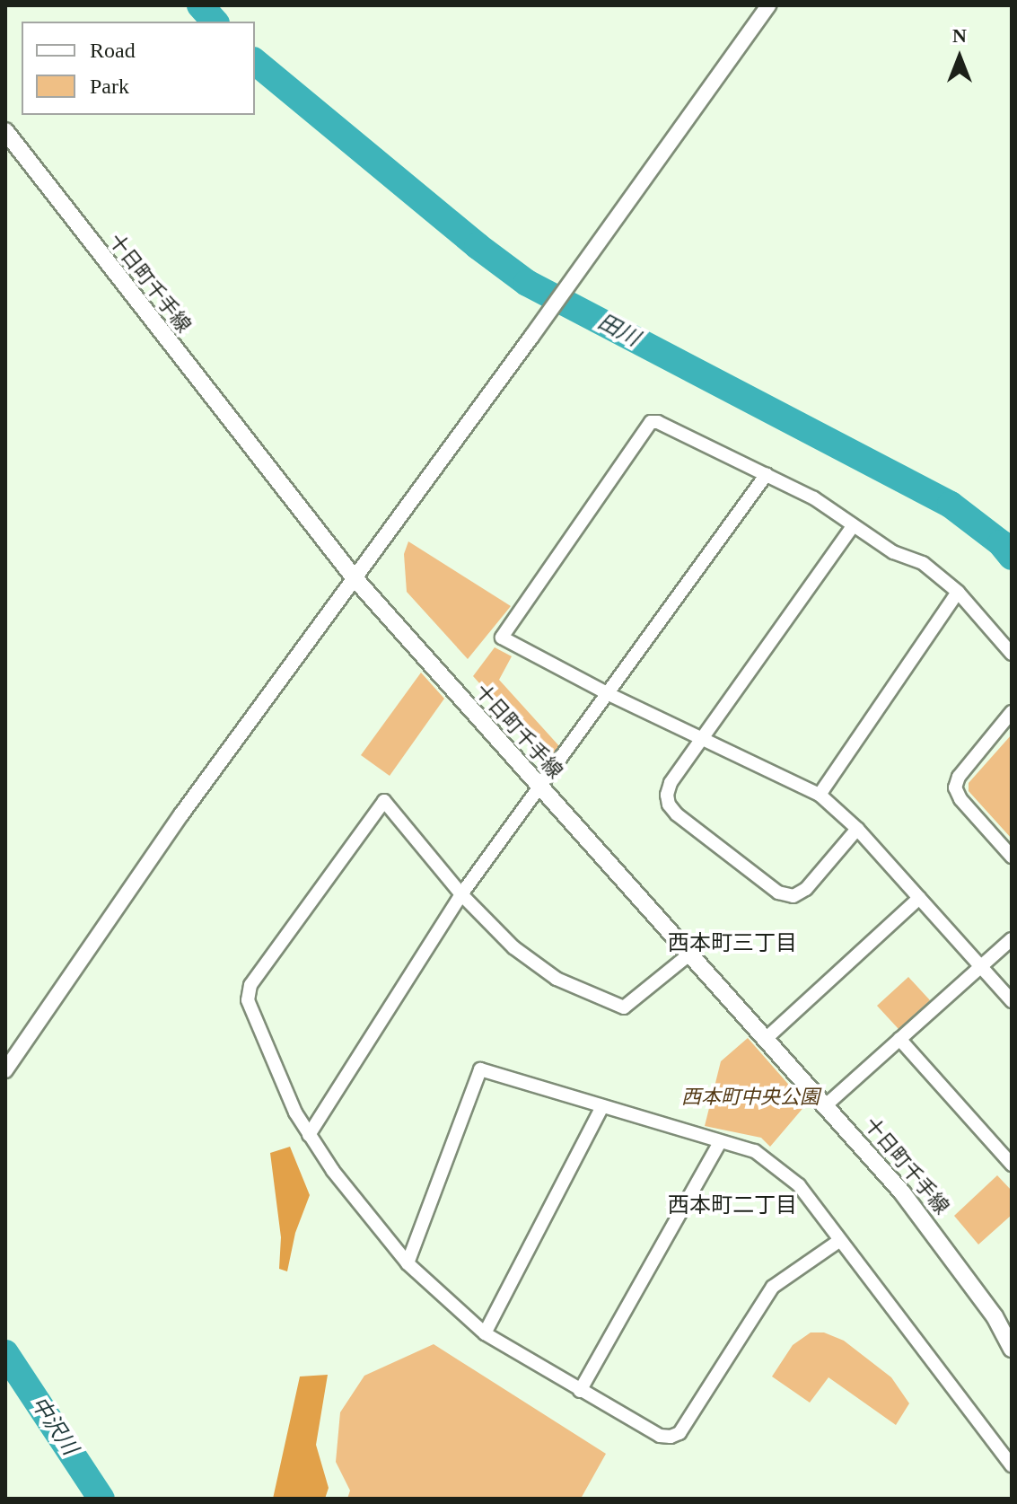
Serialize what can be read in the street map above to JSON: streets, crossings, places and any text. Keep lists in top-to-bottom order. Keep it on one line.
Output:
{"streets":{"main road":["十日町千手線"]},"districts":["西本町三丁目","西本町二丁目"],"water":["田川","中沢川"],"parks":["西本町中央公園"],"legend":["Road","Park"],"north":"top"}
